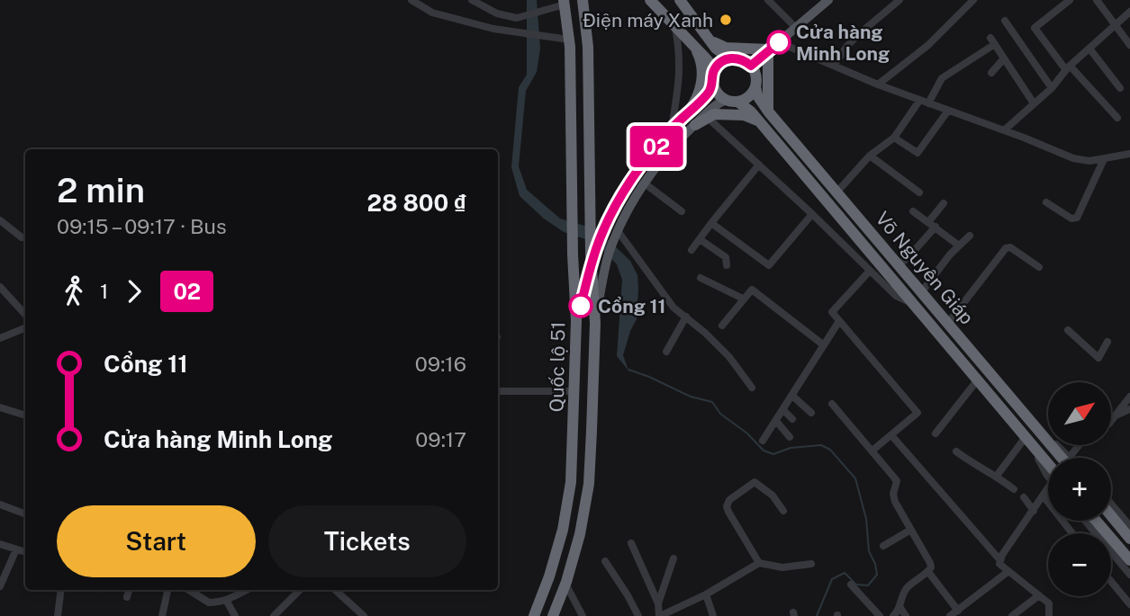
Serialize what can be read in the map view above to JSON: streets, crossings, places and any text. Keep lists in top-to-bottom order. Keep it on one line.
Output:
{"streets":{"highway":["Võ Nguyên Giáp","Quốc lộ 51"]},"places":["Điện máy Xanh","Cửa hàng Minh Long","Cổng 11"],"lines":["bus line 02"],"north":"top right","page":{"on_map":"02","heading":["2 min","09:15 – 09:17 · Bus","28 800 ₫"],"legs":["1","02"],"list":[{"name":"Cổng 11","value":"09:16"},{"name":"Cửa hàng Minh Long","value":"09:17"}],"map_buttons":["+","−"],"buttons":["Start","Tickets"]}}
